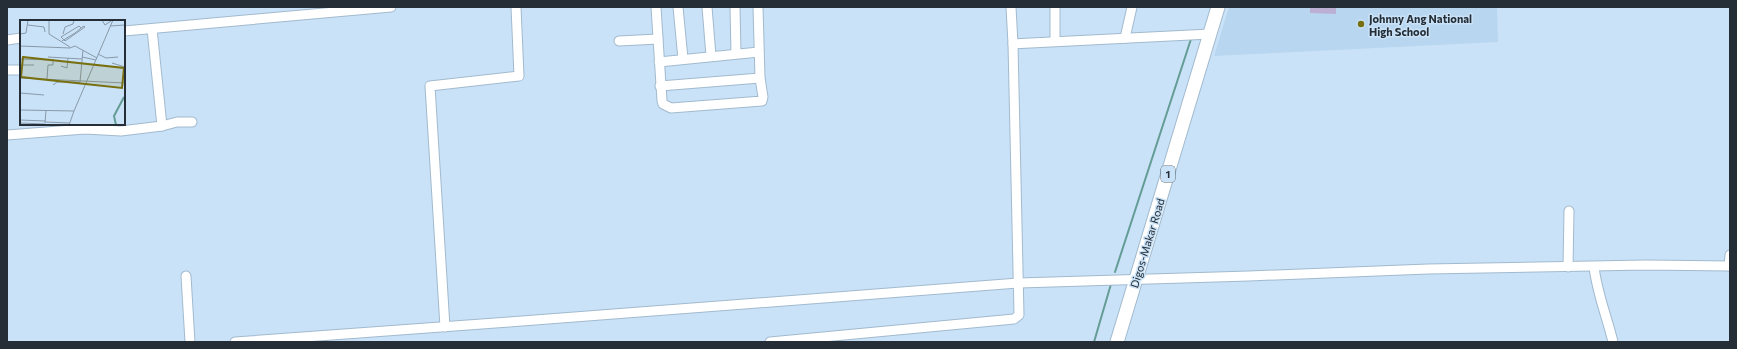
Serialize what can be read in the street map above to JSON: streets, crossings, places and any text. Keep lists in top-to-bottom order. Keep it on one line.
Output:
{"streets":{"highway":["1","Digos-Makar Road"]},"places":["Johnny Ang National High School"]}
